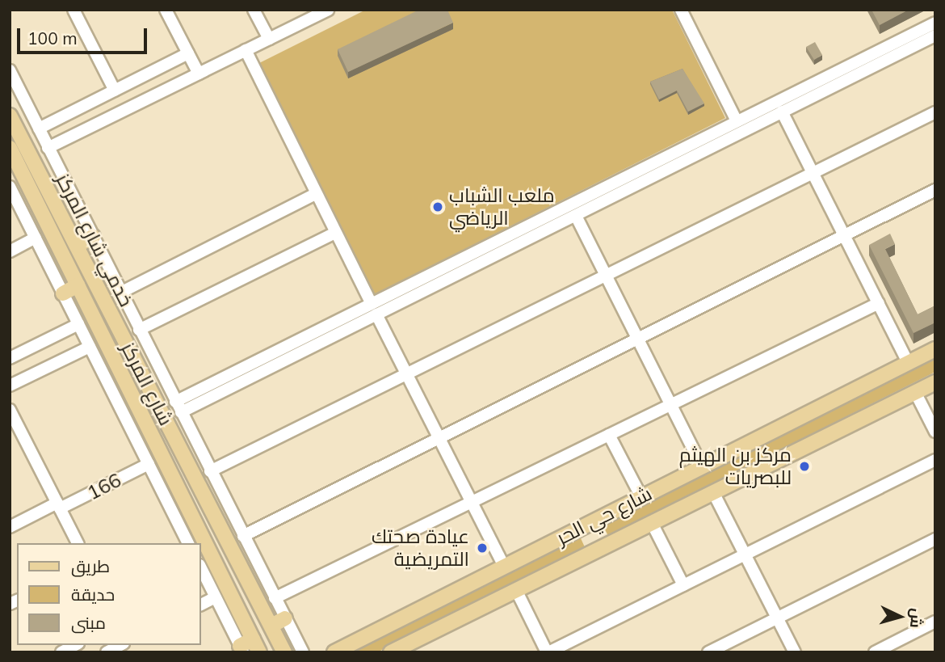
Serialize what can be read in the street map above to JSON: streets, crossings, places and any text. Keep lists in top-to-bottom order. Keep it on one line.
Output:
{"streets":{"main road":["شارع المركز","شارع حي الحر"],"street":["خدمي شارع المركز","166"]},"places":["ملعب الشباب الرياضي","مركز بن الهيثم للبصريات","عيادة صحتك التمريضية"],"legend":["طريق","حديقة","مبنى"],"scale_bar":"100 m","north":"right"}
